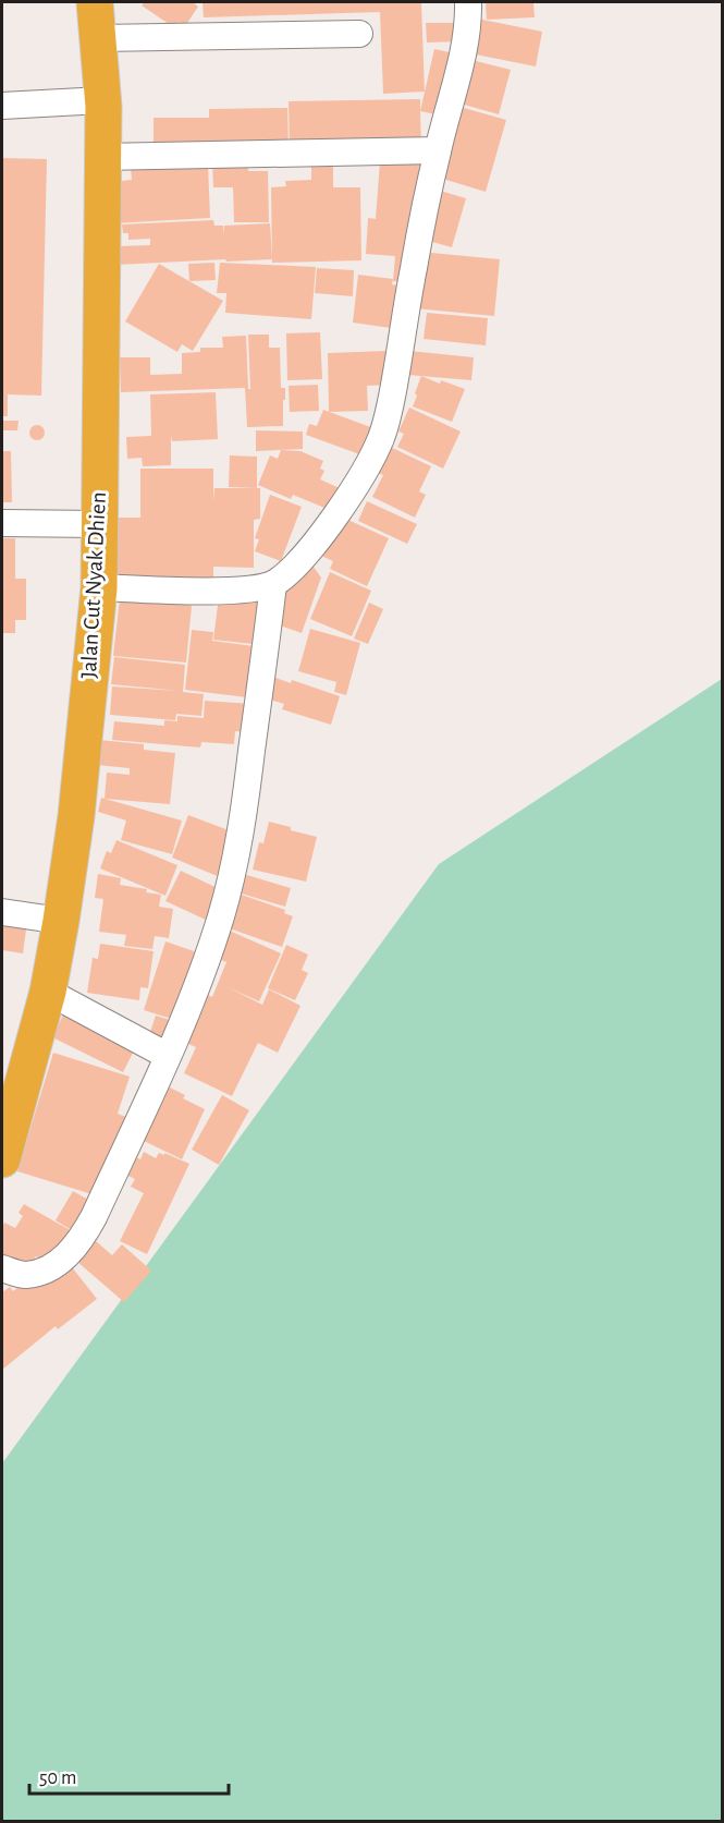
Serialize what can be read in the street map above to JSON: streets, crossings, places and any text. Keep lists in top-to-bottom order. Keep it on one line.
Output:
{"streets":{"highway":["Jalan Cut Nyak Dhien"]},"scale_bar":"50 m"}
